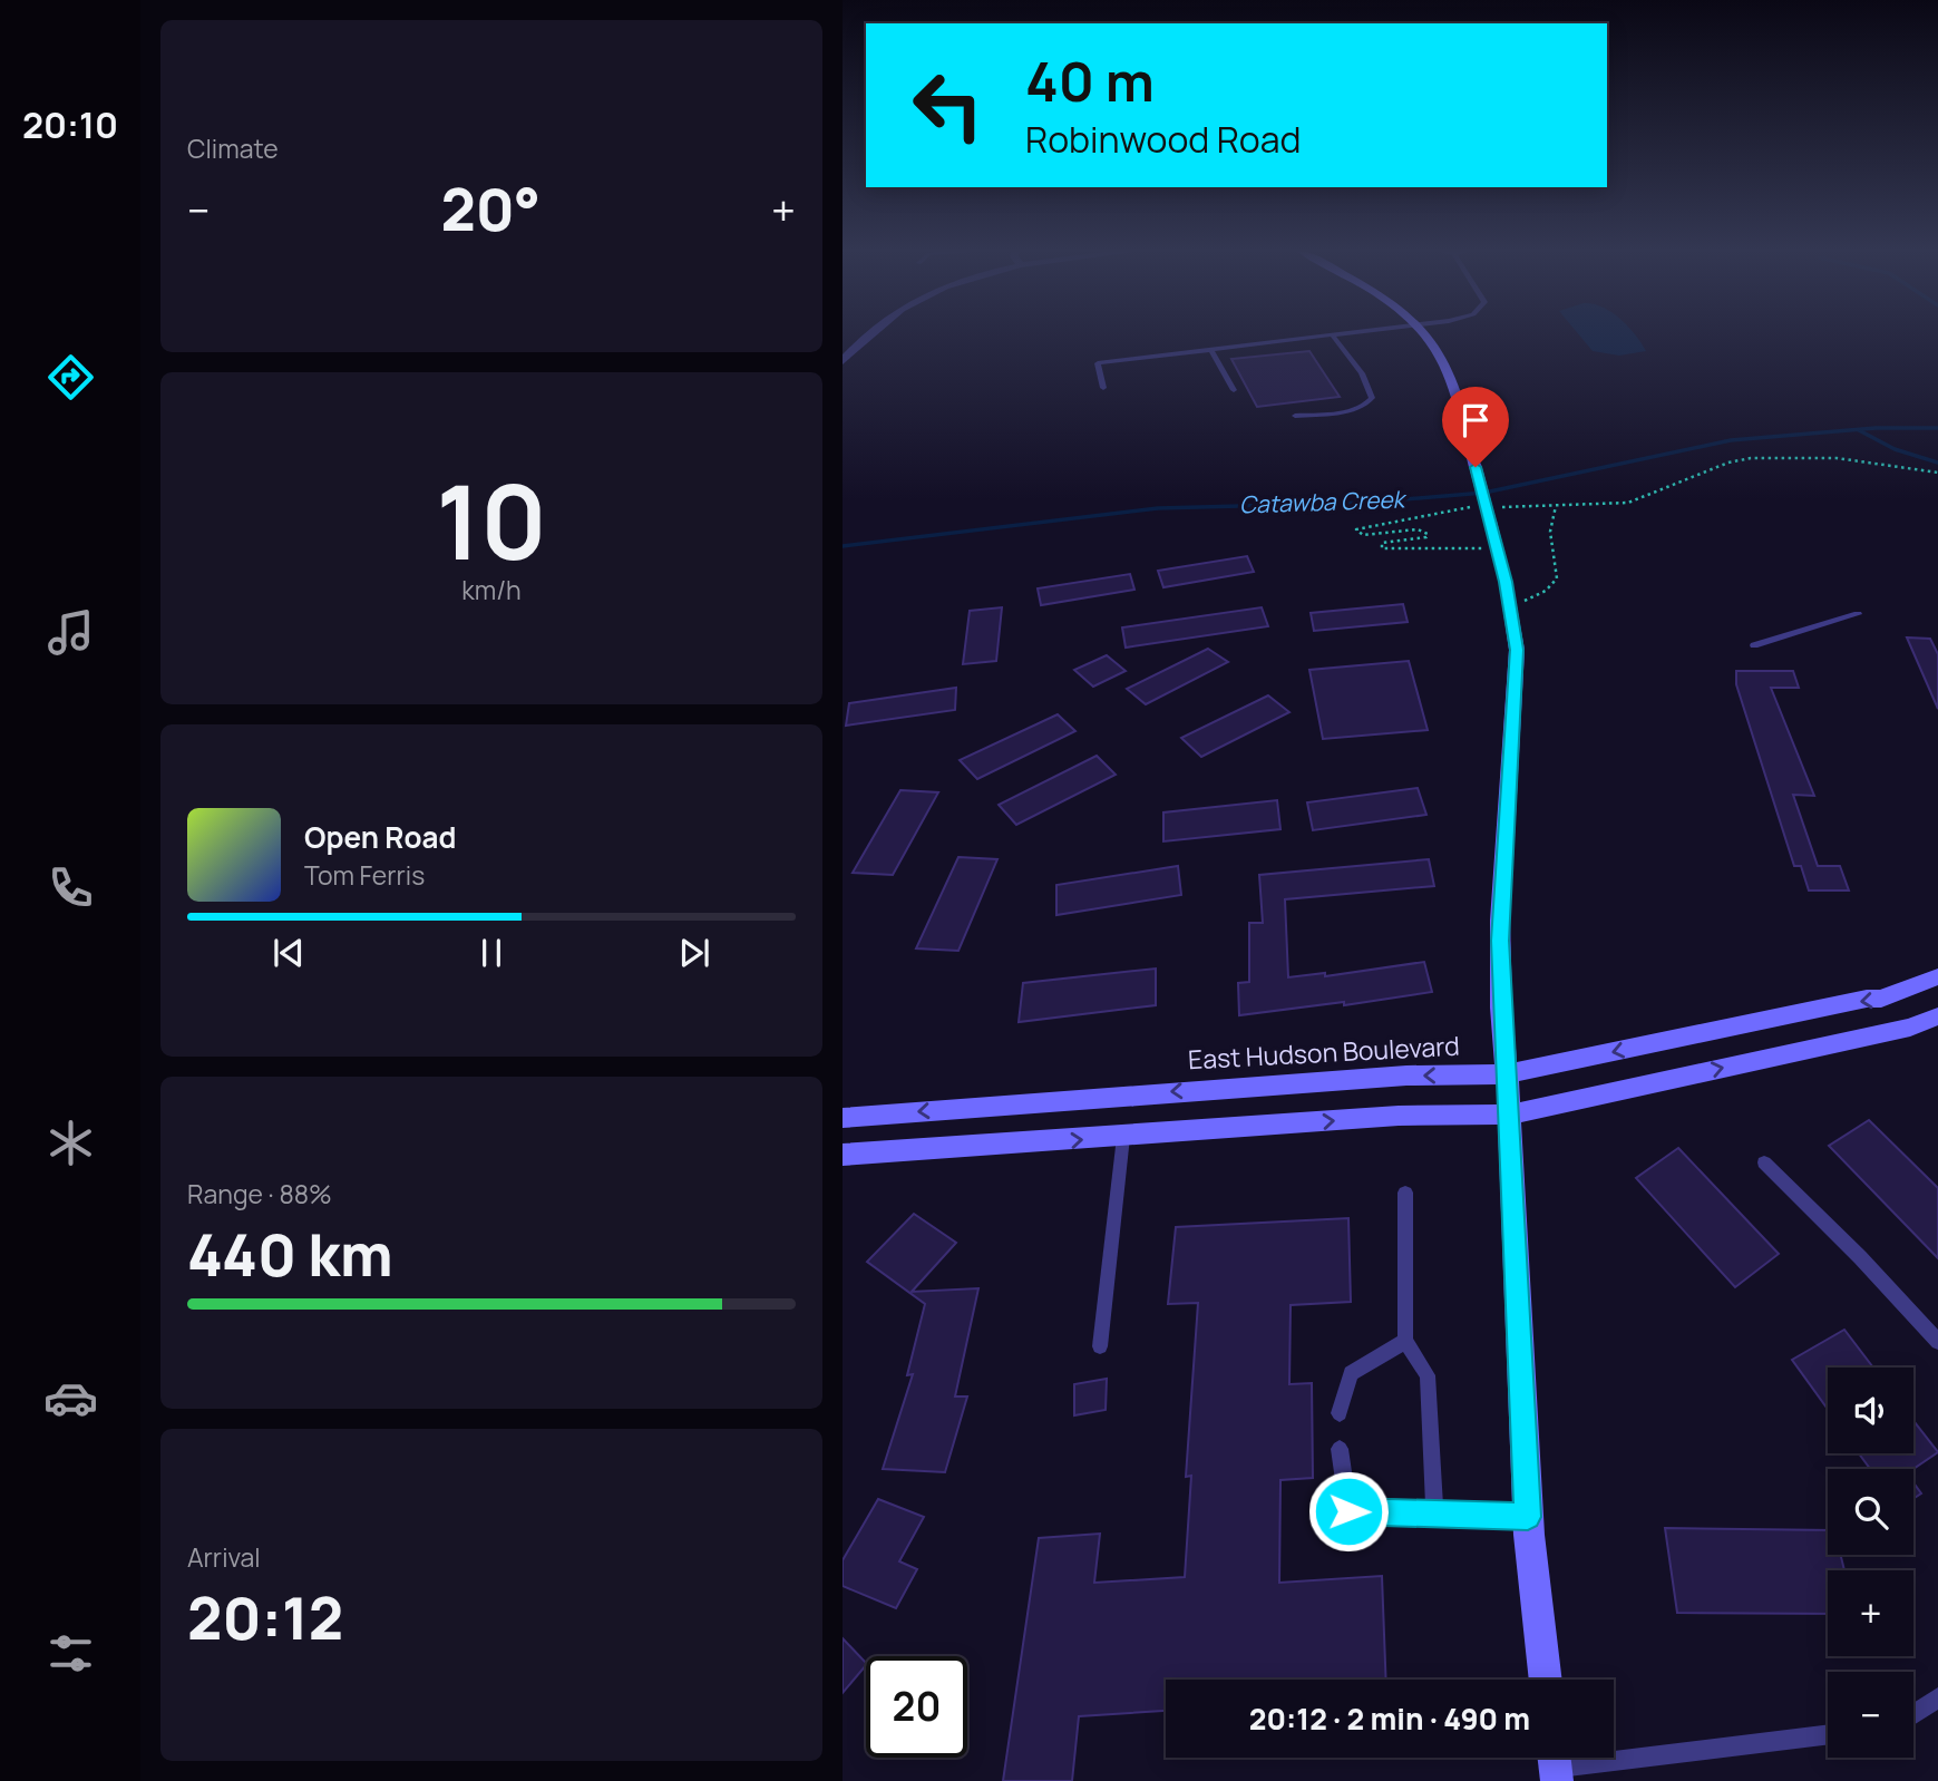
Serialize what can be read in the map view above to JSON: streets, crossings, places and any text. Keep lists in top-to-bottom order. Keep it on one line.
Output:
{"streets":{"main road":["East Hudson Boulevard"]},"water":["Catawba Creek"],"page":{"tabs":"20:10","tile":["Climate",["10","km/h"],["Range · 88%","440 km"],["Arrival","20:12"]],"turn":["40 m","Robinwood Road"],"heat":["−","20°","+"],"song":["Open Road","Tom Ferris"],"map_buttons":["+","−"],"limit":"20","trip":"20:12 · 2 min · 490 m"}}
